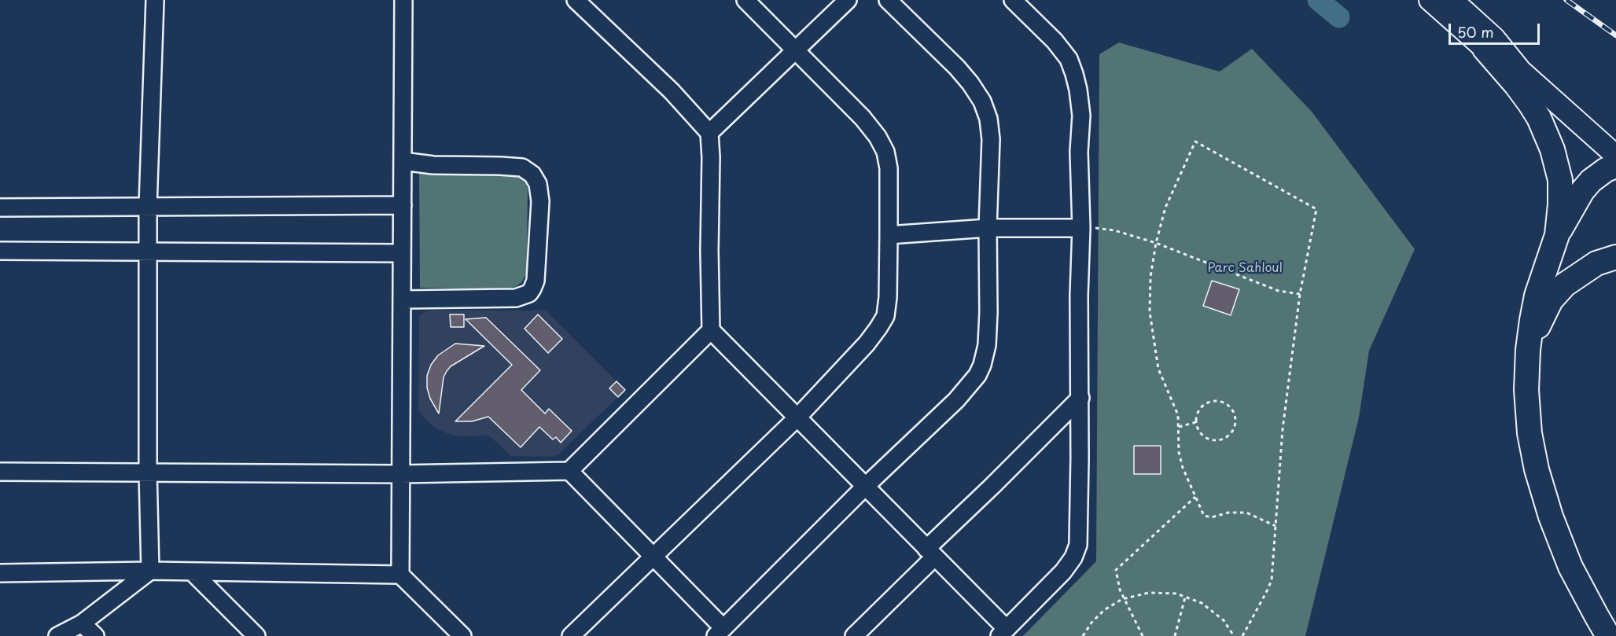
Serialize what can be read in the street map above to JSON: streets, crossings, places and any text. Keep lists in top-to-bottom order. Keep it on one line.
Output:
{"parks":["Parc Sahloul"],"scale_bar":"50 m"}
